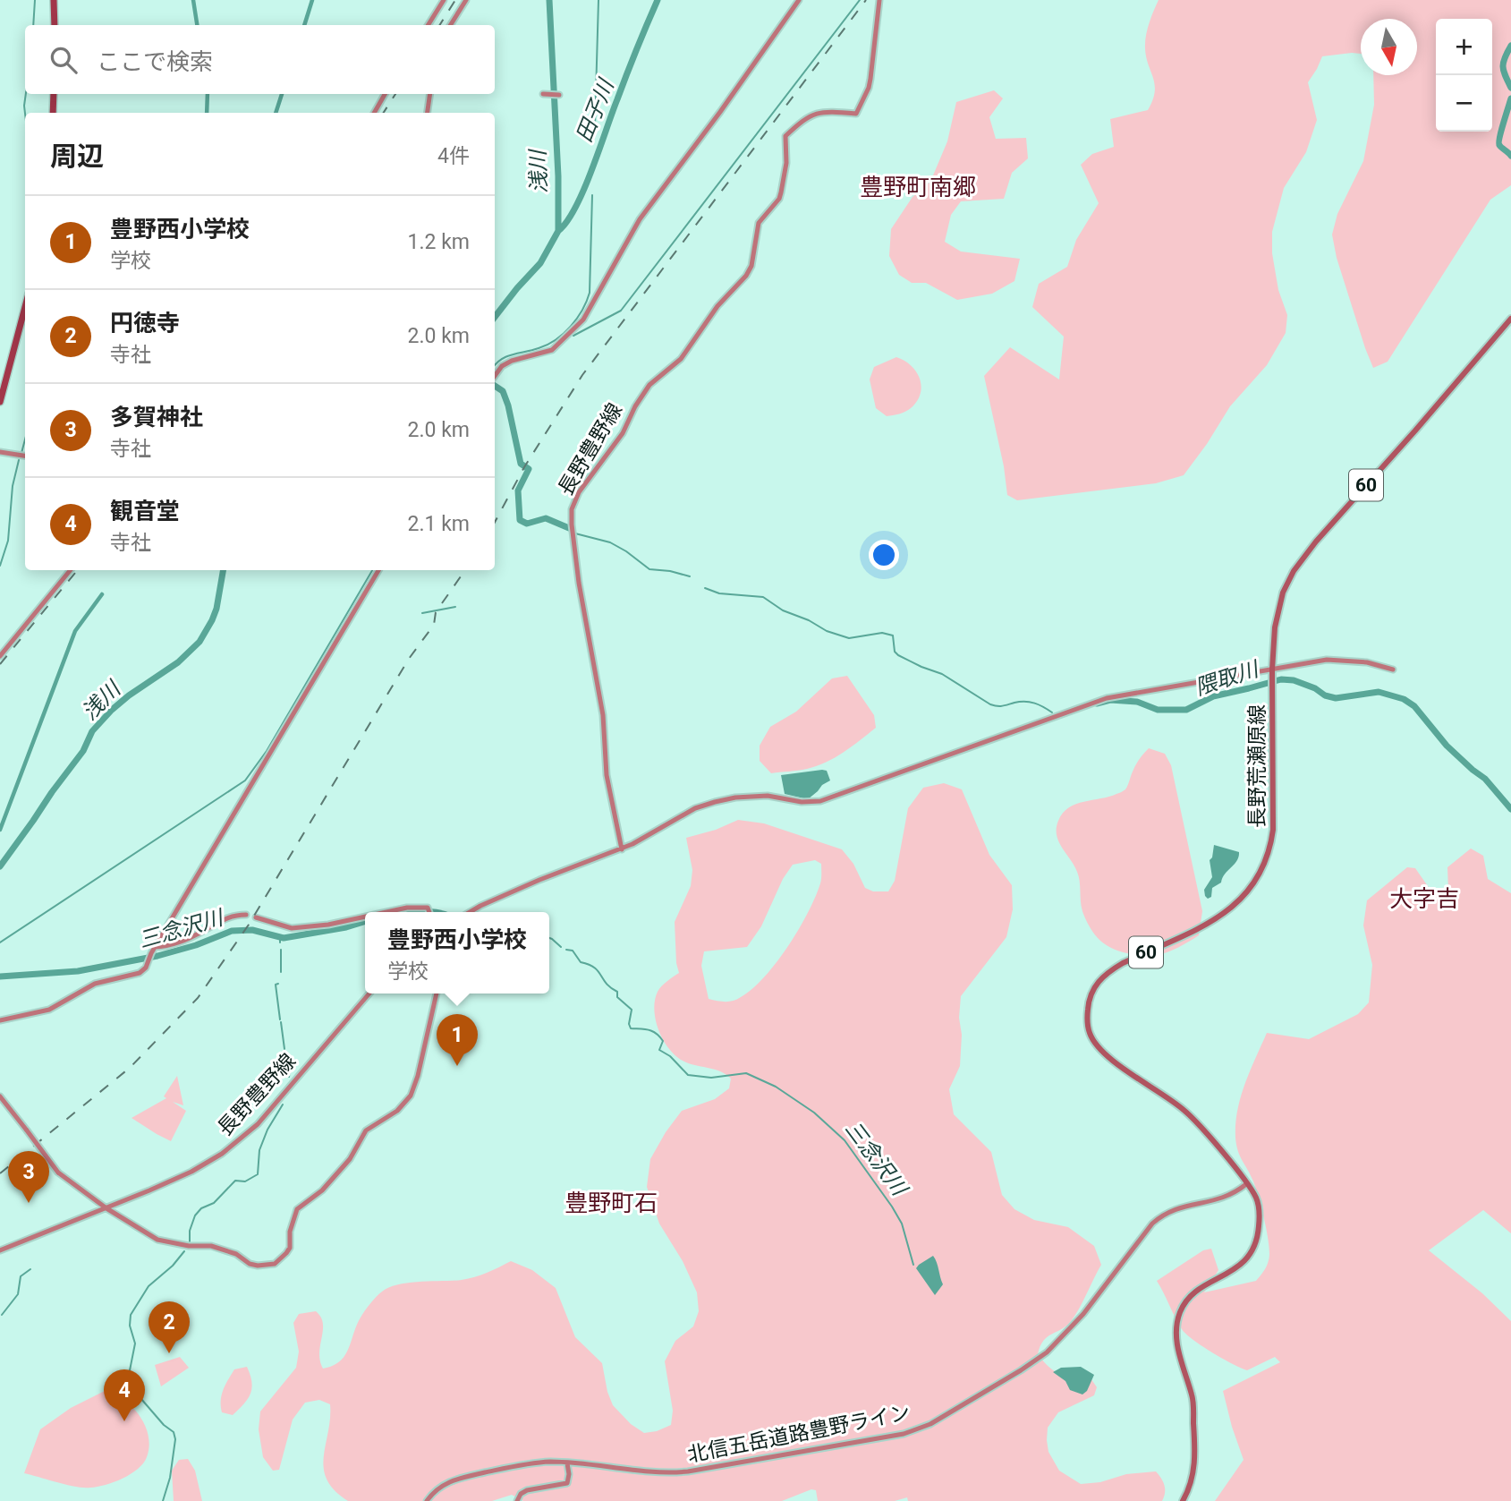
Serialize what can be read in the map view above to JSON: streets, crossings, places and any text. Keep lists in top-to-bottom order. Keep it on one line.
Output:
{"streets":{"main road":["60","長野荒瀬原線"],"street":["長野豊野線","北信五岳道路豊野ライン"]},"crossings":[["長野荒瀬原線","北信五岳道路豊野ライン"]],"districts":["豊野町南郷","大字吉","豊野町石"],"water":["田子川","浅川","隈取川","三念沢川"],"north":"bottom","page":{"map_buttons":["+","−"],"search":"ここで検索","heading":["周辺","4件"],"list":[{"mark":"1","name":"豊野西小学校","note":"学校","value":"1.2 km"},{"mark":"2","name":"円徳寺","note":"寺社","value":"2.0 km"},{"mark":"3","name":"多賀神社","note":"寺社","value":"2.0 km"},{"mark":"4","name":"観音堂","note":"寺社","value":"2.1 km"}],"popup":["豊野西小学校","学校"],"pins":["1","3","2","4"]}}
